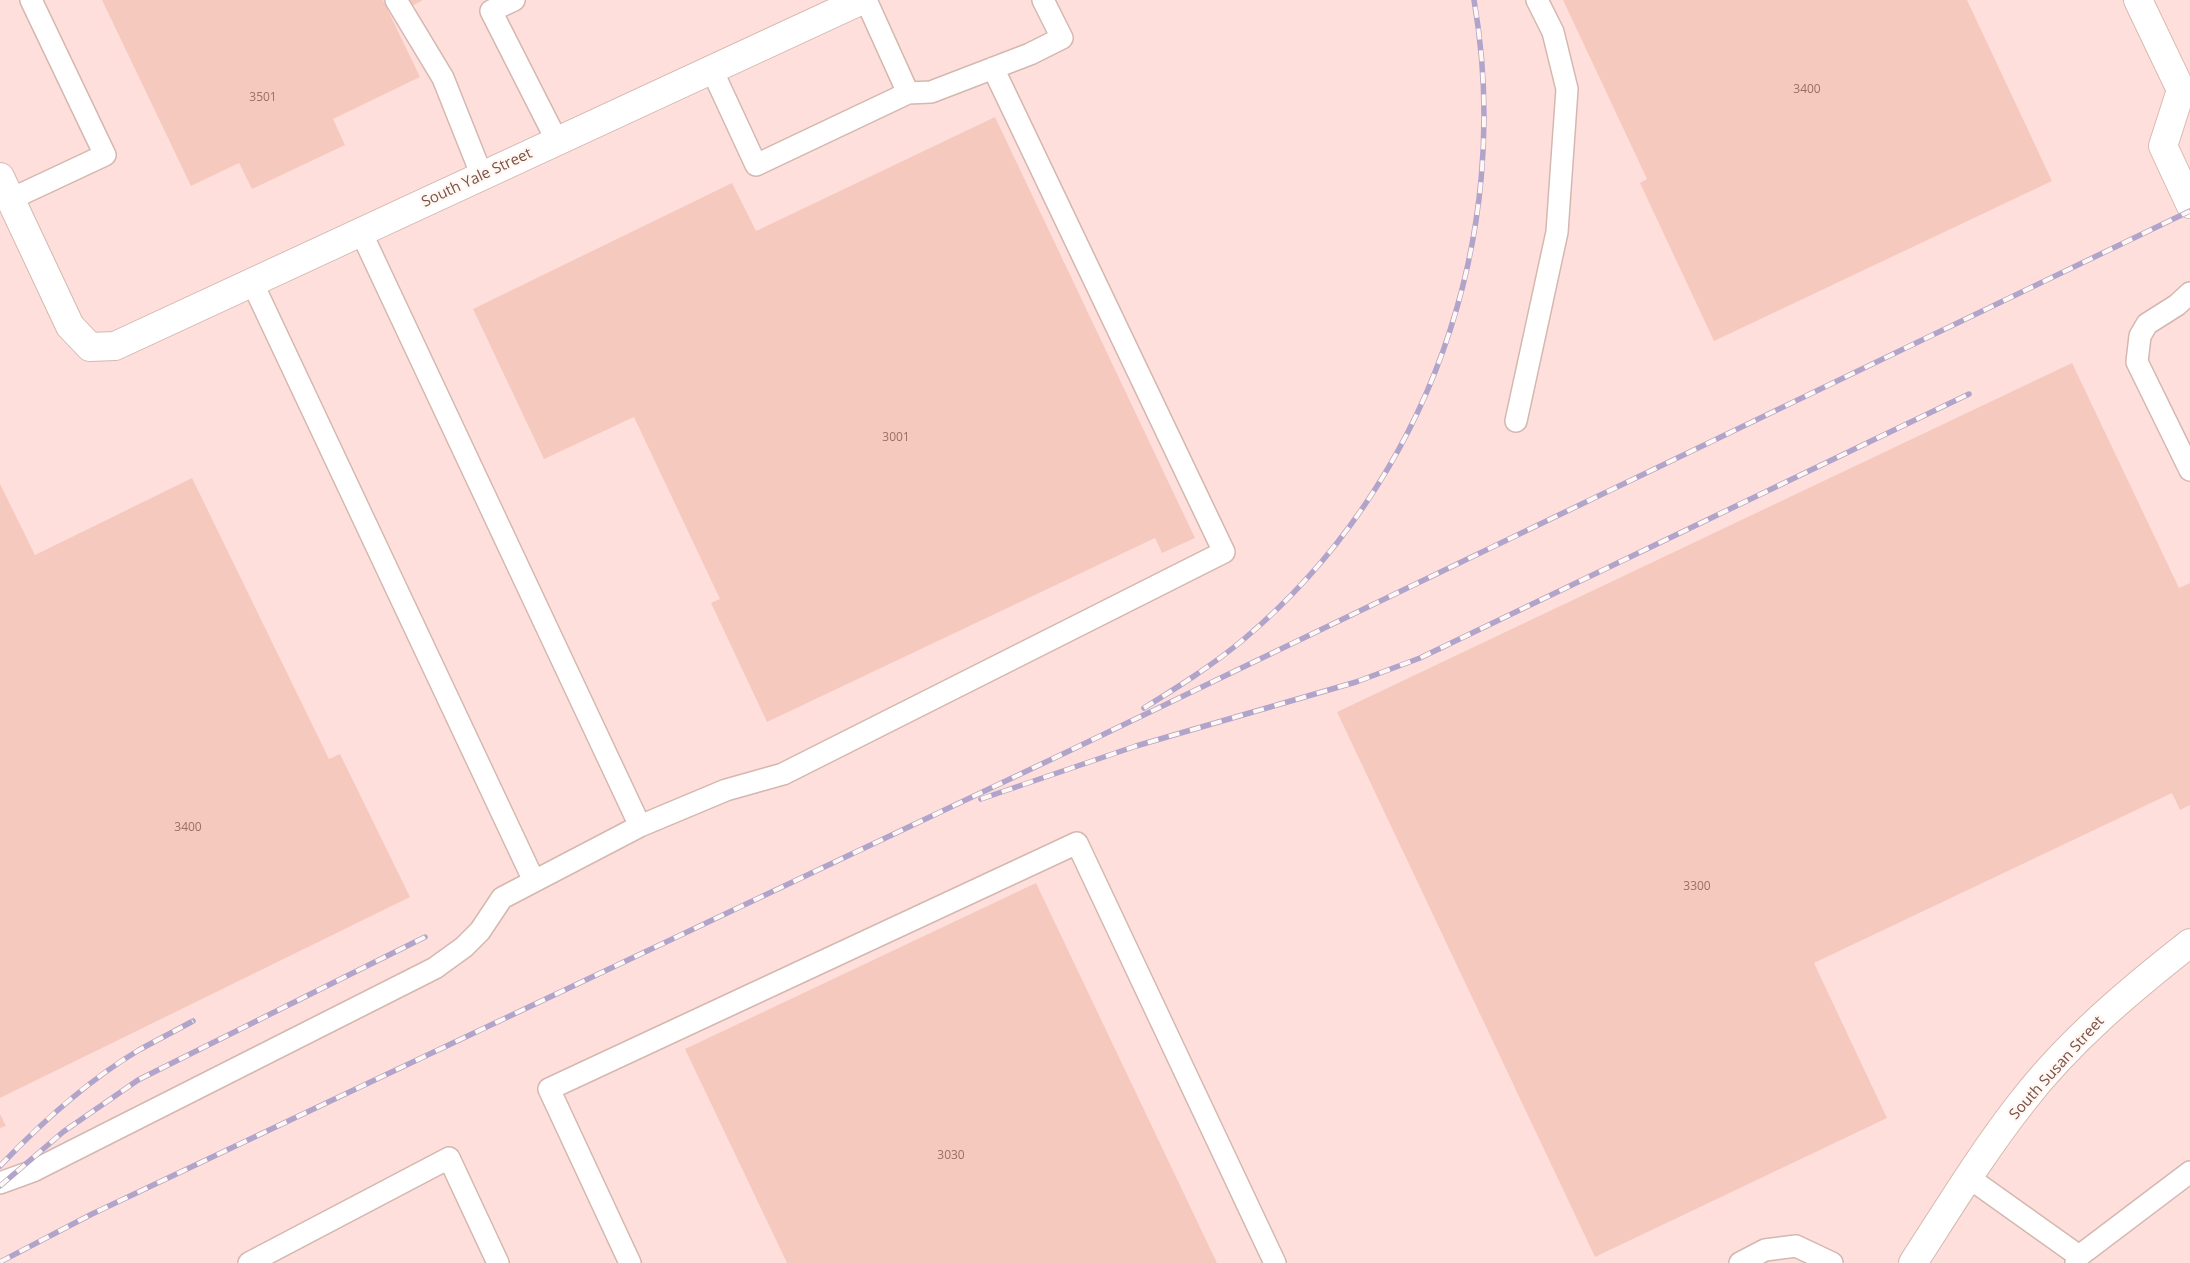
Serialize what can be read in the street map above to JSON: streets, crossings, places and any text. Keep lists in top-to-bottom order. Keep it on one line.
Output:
{"streets":{"street":["South Yale Street","South Susan Street"]},"house_numbers":["3400","3501","3001","3400","3300","3030"]}
